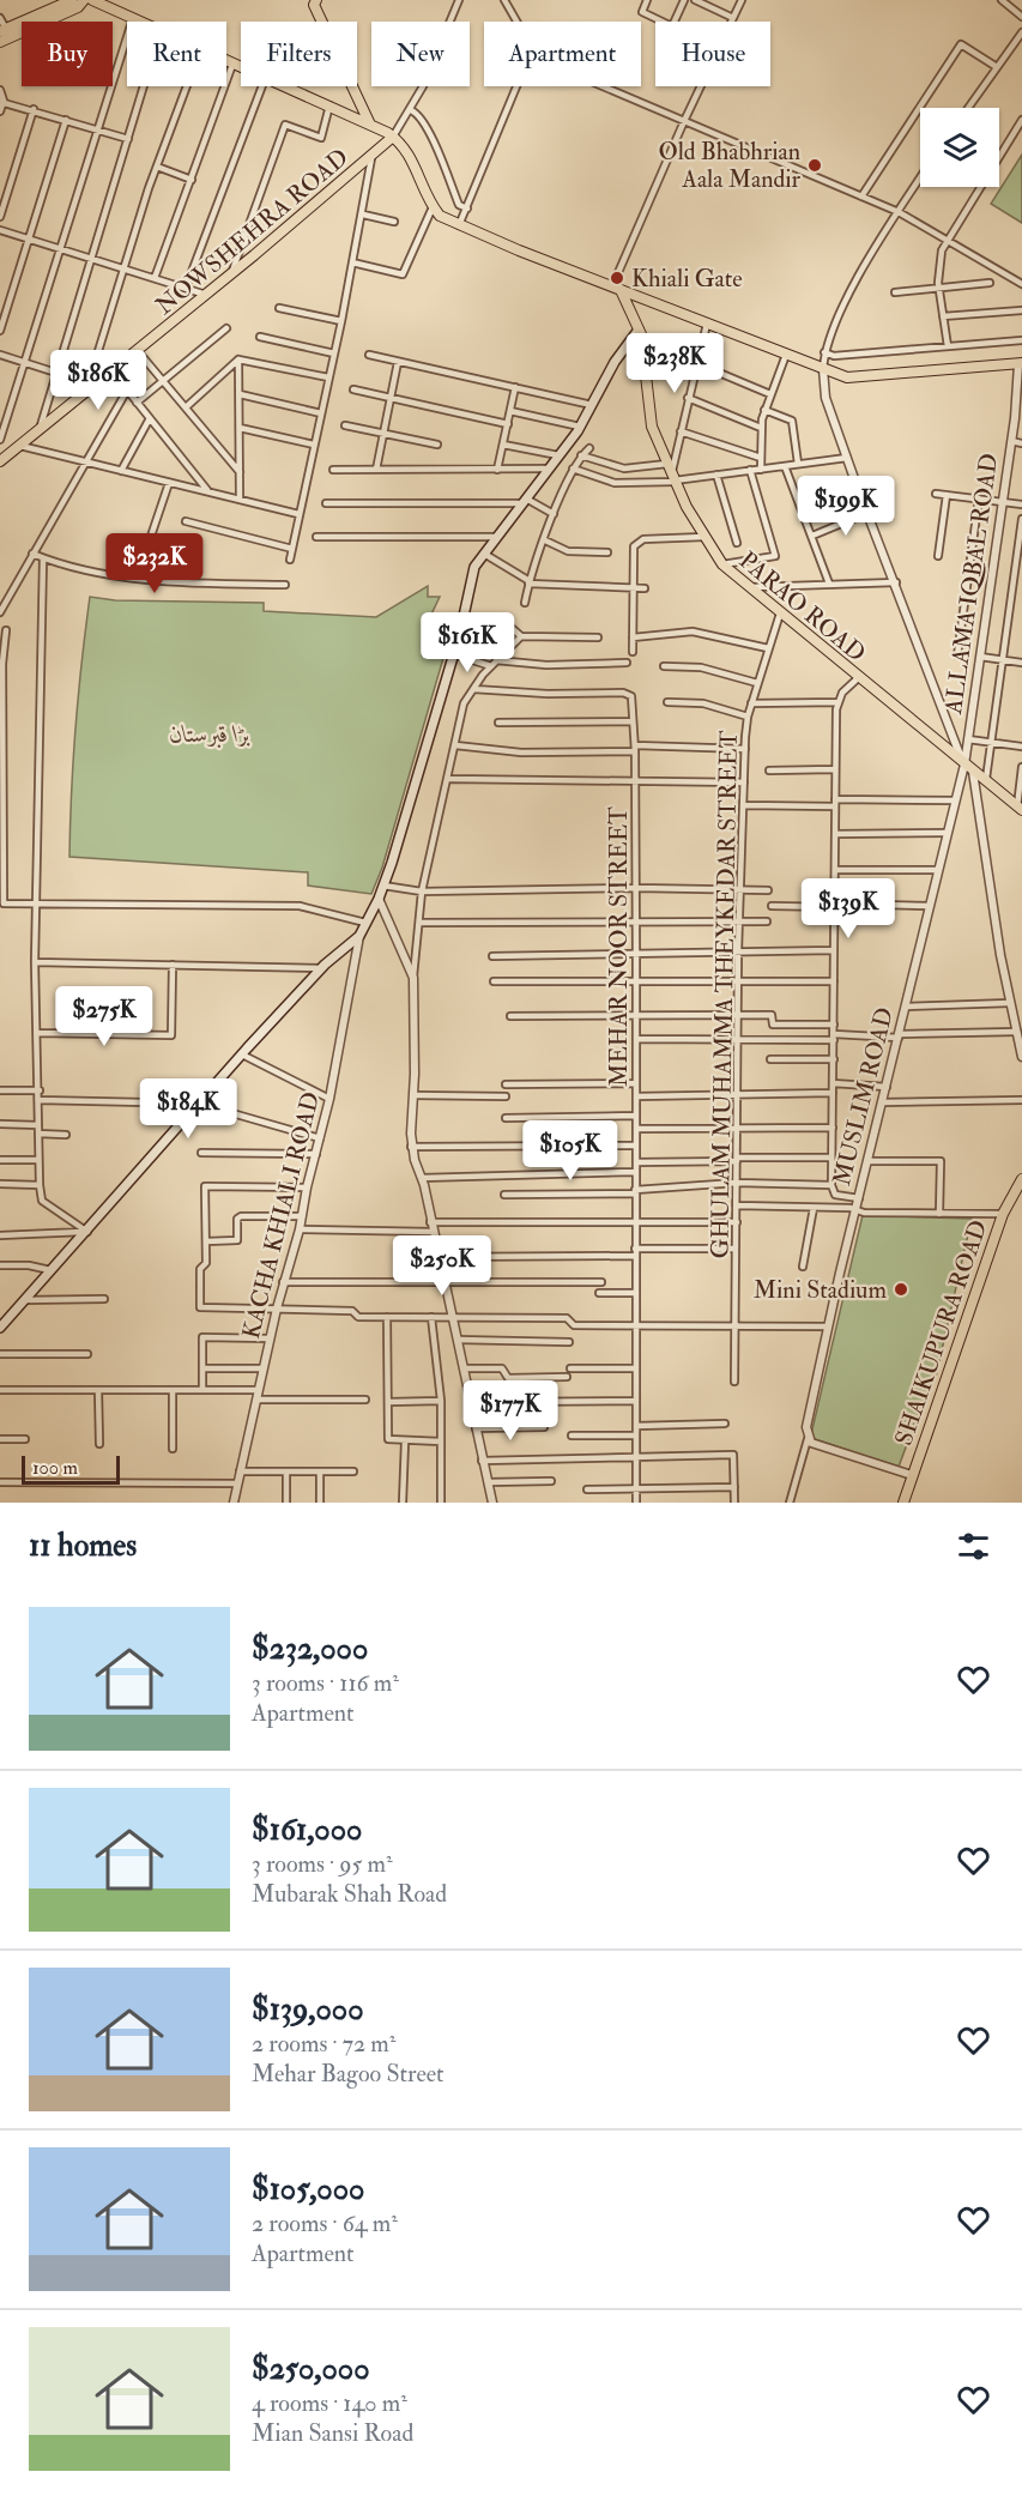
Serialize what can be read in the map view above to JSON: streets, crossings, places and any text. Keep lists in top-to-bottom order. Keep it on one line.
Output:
{"streets":{"main road":["NOWSHEHRA ROAD","PARAO ROAD","SHAIKUPURA ROAD"],"street":["ALLAMA IQBAL ROAD","MEHAR NOOR STREET","GHULAM MUHAMMA THEYKEDAR STREET","MUSLIM ROAD","KACHA KHIALI ROAD"]},"crossings":[["ALLAMA IQBAL ROAD","PARAO ROAD"],["ALLAMA IQBAL ROAD","MUSLIM ROAD"],["PARAO ROAD","GHULAM MUHAMMA THEYKEDAR STREET"],["PARAO ROAD","MUSLIM ROAD"]],"parks":["بڑا قبرستان"],"places":["Old Bhabhrian Aala Mandir","Khiali Gate","Mini Stadium"],"scale_bar":"100 m","page":{"chip":["Buy","Rent","Filters","New","Apartment","House"],"price":["$238K","$186K","$199K","$232K","$161K","$139K","$275K","$184K","$105K","$250K","$177K"],"scale":"100 m","heading":"11 homes","list":[{"name":"$232,000","note":"3 rooms · 116 m² · Apartment"},{"name":"$161,000","note":"3 rooms · 95 m² · Mubarak Shah Road"},{"name":"$139,000","note":"2 rooms · 72 m² · Mehar Bagoo Street"},{"name":"$105,000","note":"2 rooms · 64 m² · Apartment"},{"name":"$250,000","note":"4 rooms · 140 m² · Mian Sansi Road"}]}}
